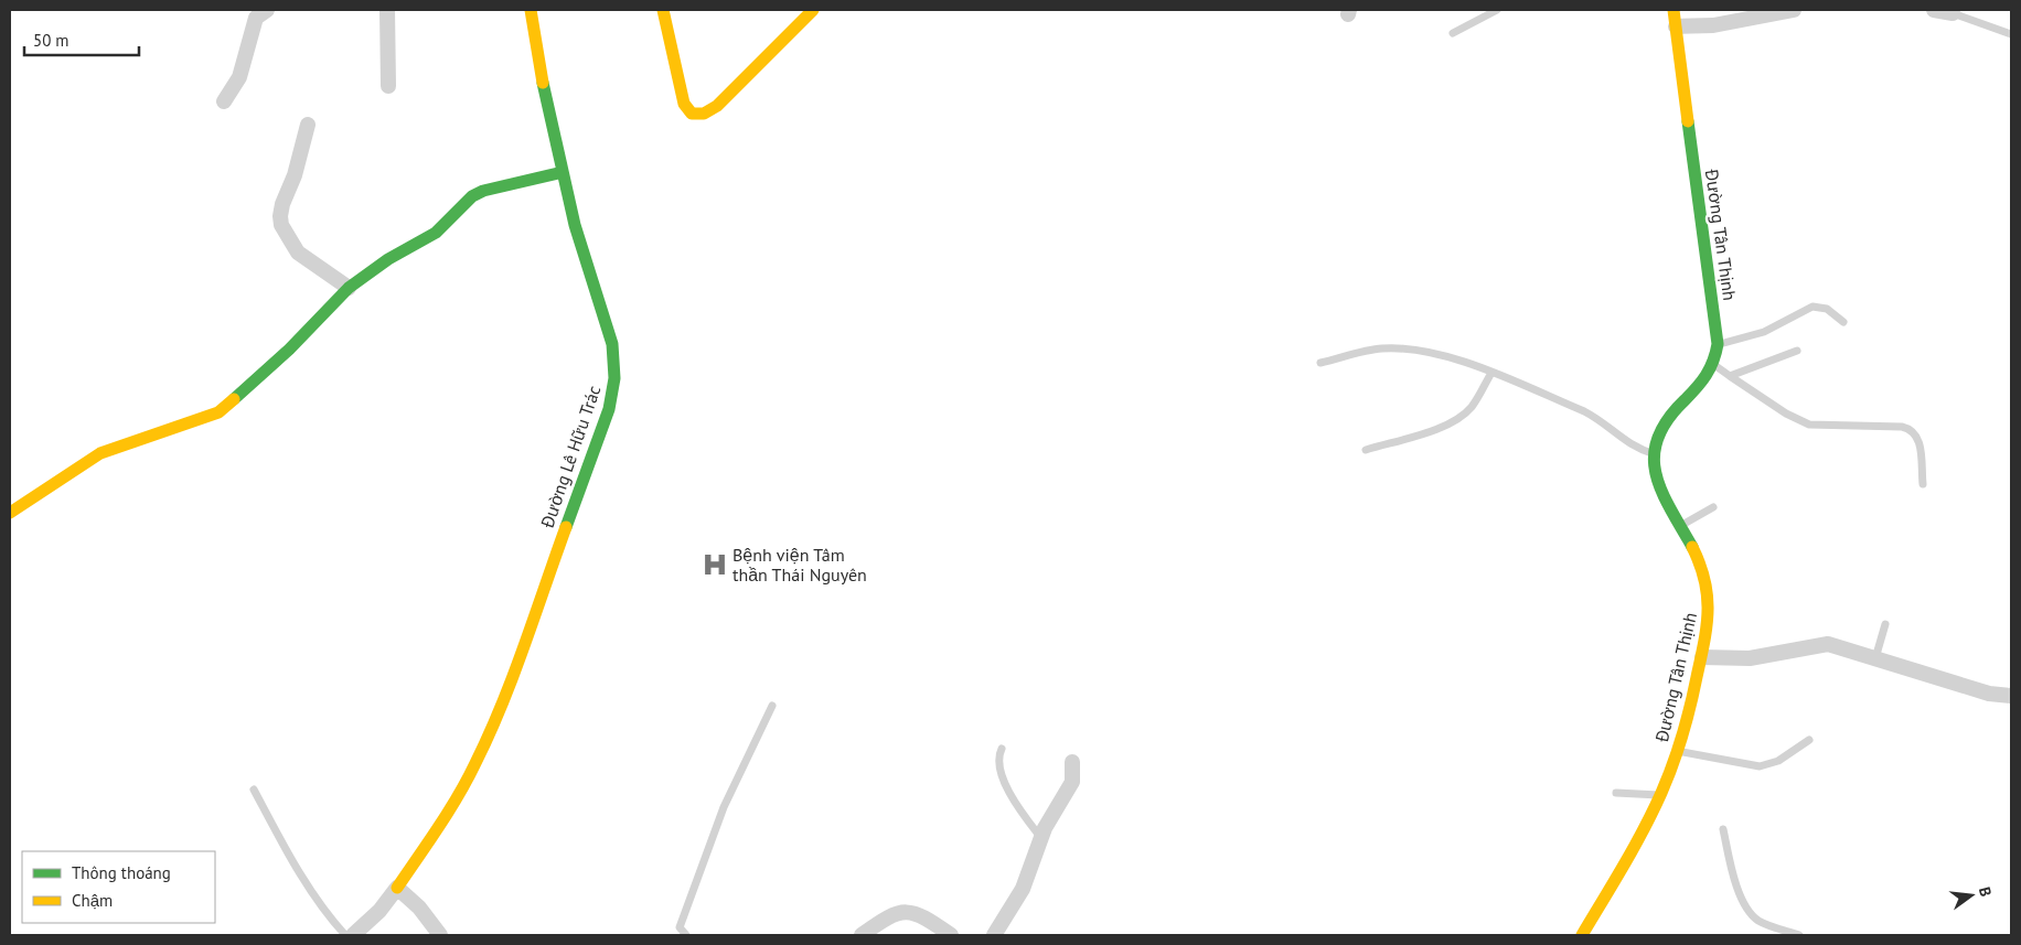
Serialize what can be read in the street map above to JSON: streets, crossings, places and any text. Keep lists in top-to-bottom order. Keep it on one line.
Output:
{"streets":{"street":["Đường Tân Thịnh","Đường Lê Hữu Trác"]},"places":{"hospital":["Bệnh viện Tâm thần Thái Nguyên"]},"legend":["Thông thoáng","Chậm"],"scale_bar":"50 m","north":"right"}
